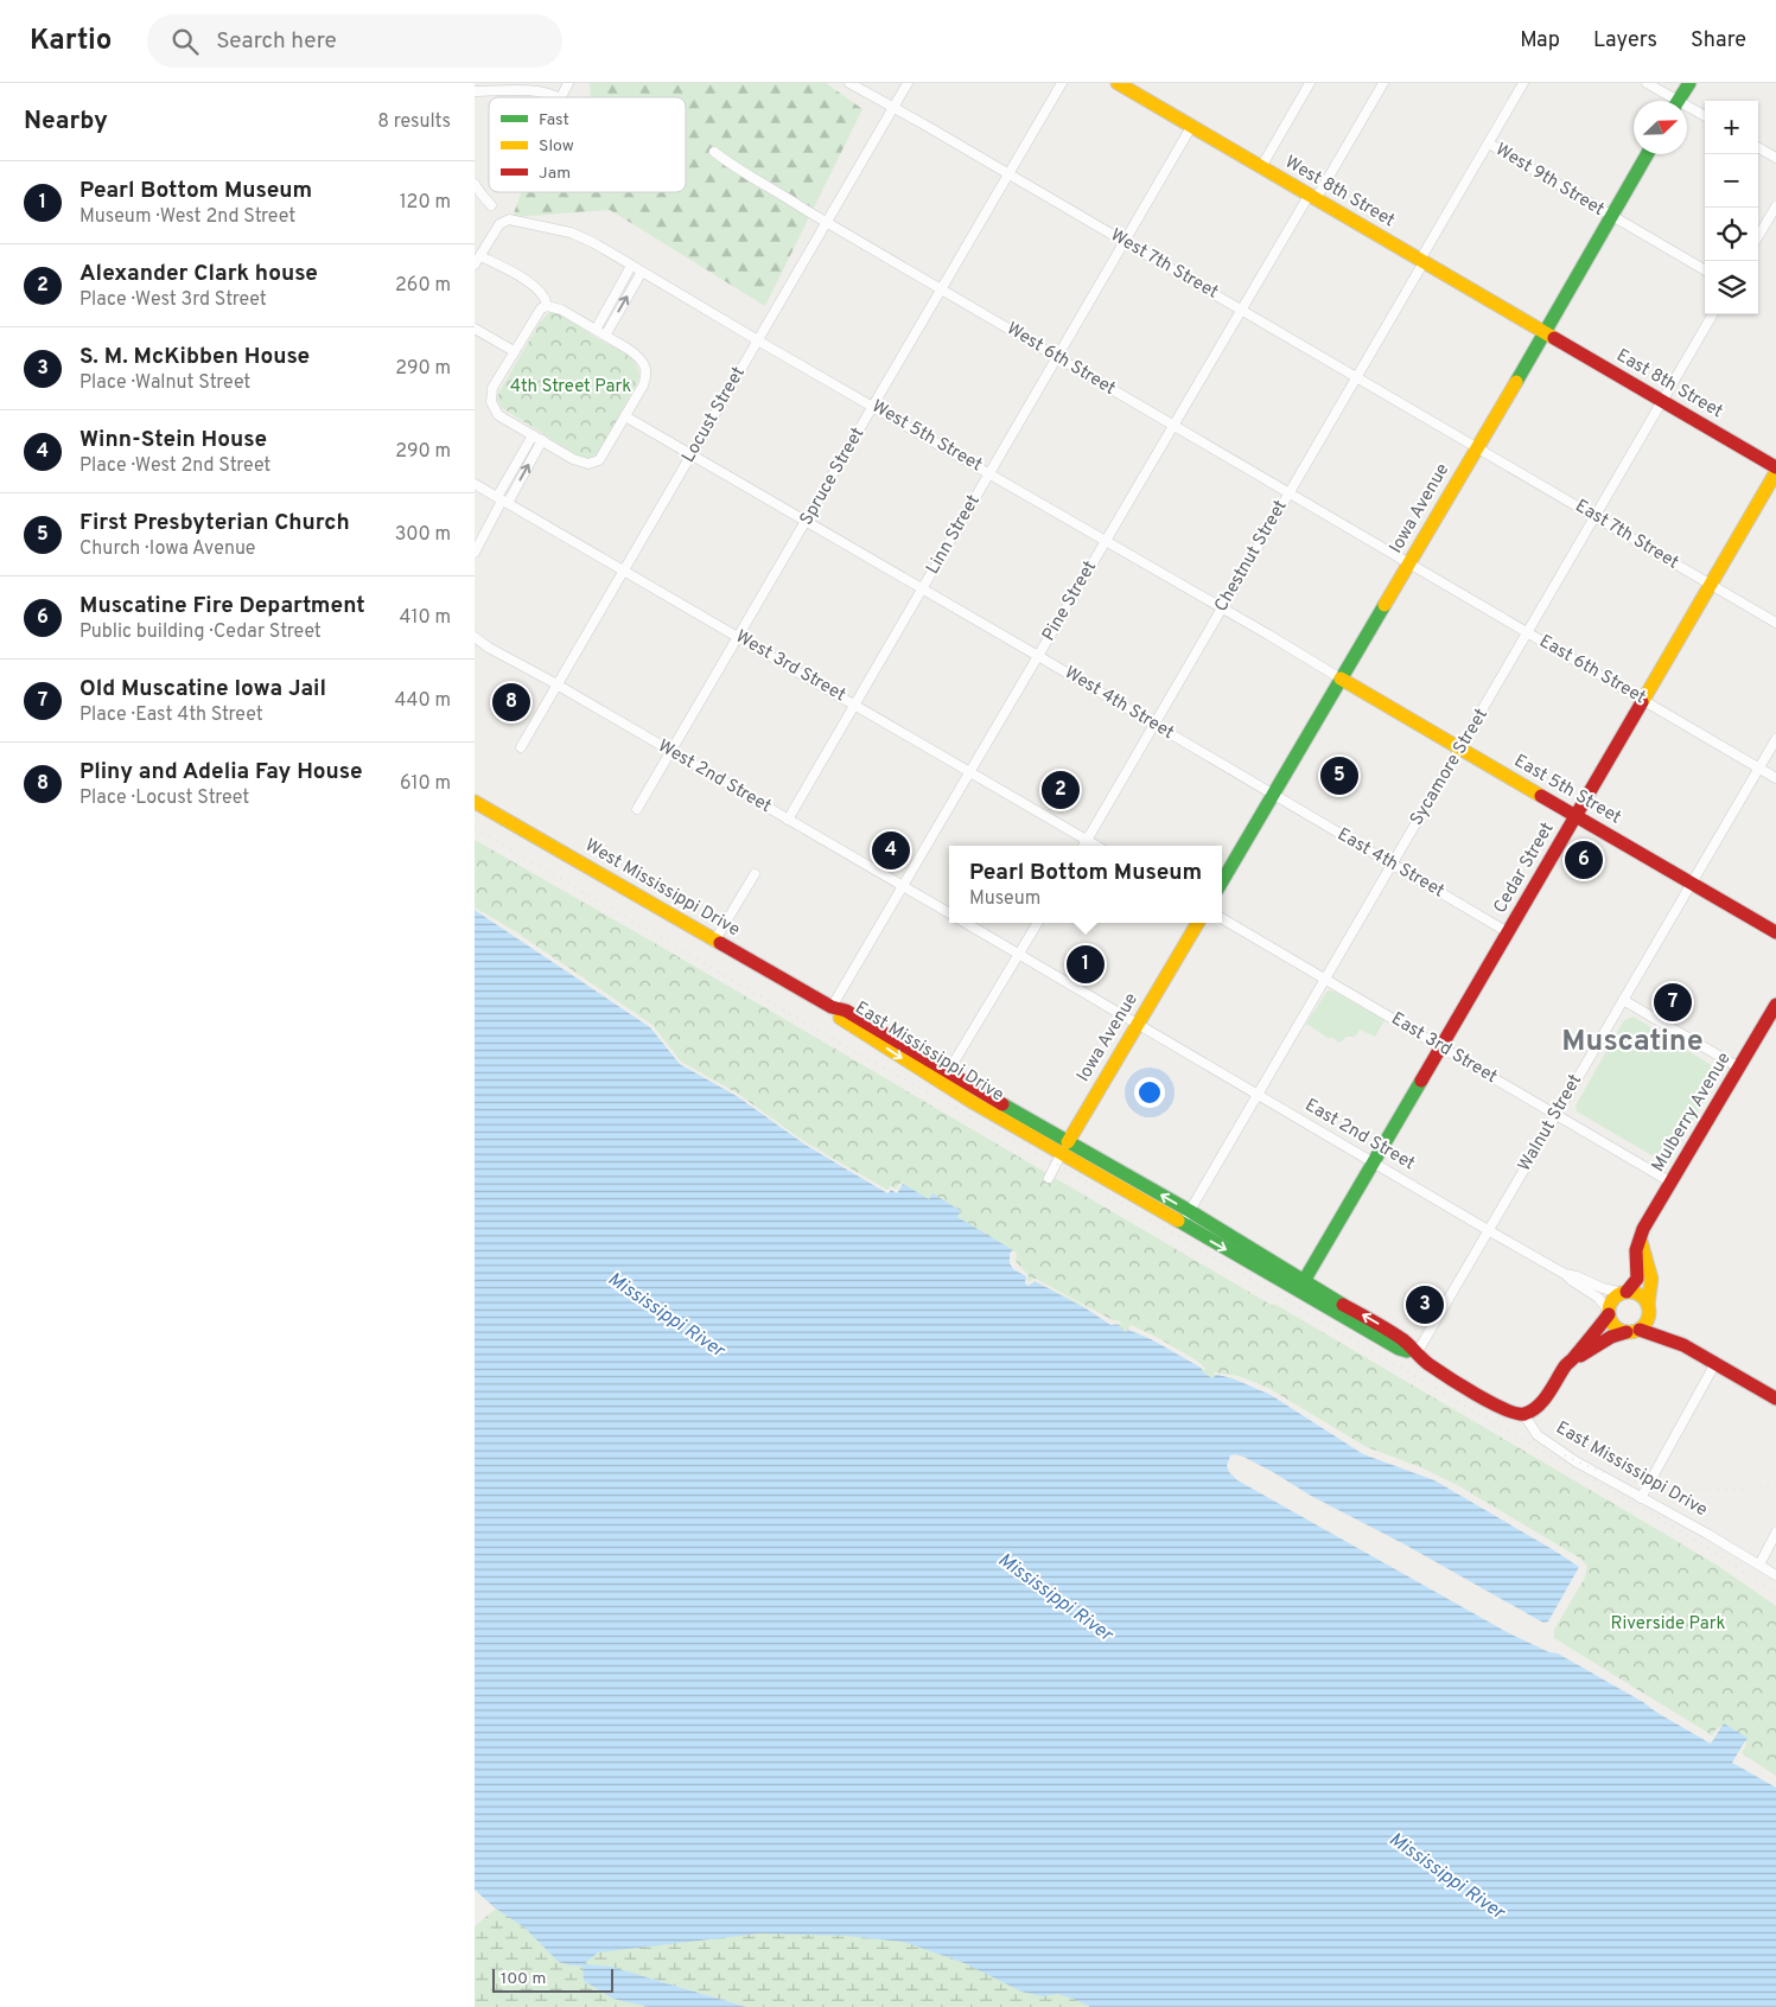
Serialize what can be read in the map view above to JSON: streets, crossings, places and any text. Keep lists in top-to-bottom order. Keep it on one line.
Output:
{"streets":{"main road":["West 8th Street","East 8th Street","Iowa Avenue","East 5th Street","Cedar Street","West Mississippi Drive","East Mississippi Drive","Mulberry Avenue"],"street":["West 9th Street","West 7th Street","West 6th Street","Locust Street","West 5th Street","Spruce Street","Linn Street","East 7th Street","Chestnut Street","Pine Street","West 3rd Street","East 6th Street","West 4th Street","Sycamore Street","West 2nd Street","East 4th Street","East 3rd Street","Walnut Street","East 2nd Street"]},"crossings":[["West 9th Street","Iowa Avenue"],["West 9th Street","Chestnut Street"],["West 8th Street","East 8th Street"],["West 8th Street","Iowa Avenue"],["West 8th Street","Linn Street"],["West 8th Street","Chestnut Street"],["West 8th Street","Pine Street"],["West 7th Street","Locust Street"],["West 7th Street","Spruce Street"],["West 7th Street","Iowa Avenue"],["West 7th Street","Linn Street"],["West 7th Street","East 7th Street"],["West 7th Street","Chestnut Street"],["West 7th Street","Pine Street"],["West 6th Street","Locust Street"],["West 6th Street","Spruce Street"],["West 6th Street","Iowa Avenue"],["West 6th Street","Linn Street"],["West 6th Street","Chestnut Street"],["West 6th Street","Pine Street"],["West 6th Street","East 6th Street"],["East 8th Street","Iowa Avenue"],["East 8th Street","Sycamore Street"],["Locust Street","West 5th Street"],["Locust Street","West 3rd Street"],["Locust Street","West 4th Street"],["Locust Street","West 2nd Street"],["West 5th Street","Spruce Street"],["West 5th Street","Iowa Avenue"],["West 5th Street","Linn Street"],["West 5th Street","Chestnut Street"],["West 5th Street","Pine Street"],["West 5th Street","East 5th Street"],["Spruce Street","West 3rd Street"],["Spruce Street","West 4th Street"],["Spruce Street","West 2nd Street"],["Iowa Avenue","East 7th Street"],["Iowa Avenue","East 6th Street"],["Iowa Avenue","West 4th Street"],["Iowa Avenue","East 5th Street"],["Iowa Avenue","East 4th Street"],["Iowa Avenue","East Mississippi Drive"],["Iowa Avenue","East 2nd Street"],["Linn Street","West 3rd Street"],["Linn Street","West 4th Street"],["Linn Street","West 2nd Street"],["East 7th Street","Sycamore Street"],["East 7th Street","Cedar Street"],["Chestnut Street","West 3rd Street"],["Chestnut Street","West 4th Street"],["Pine Street","West 3rd Street"],["Pine Street","West 4th Street"],["Pine Street","West 2nd Street"],["Pine Street","West Mississippi Drive"],["Pine Street","East Mississippi Drive"],["East 6th Street","Sycamore Street"],["East 6th Street","Cedar Street"],["East 6th Street","Walnut Street"],["West 4th Street","East 4th Street"],["Sycamore Street","East 5th Street"],["Sycamore Street","East 4th Street"],["Sycamore Street","East 3rd Street"],["Sycamore Street","East Mississippi Drive"],["Sycamore Street","East 2nd Street"],["East 5th Street","Cedar Street"],["East 5th Street","Walnut Street"],["East 4th Street","Cedar Street"],["Cedar Street","East 3rd Street"],["Cedar Street","East Mississippi Drive"],["Cedar Street","East 2nd Street"],["West Mississippi Drive","East Mississippi Drive"],["East 3rd Street","Mulberry Avenue"],["East 3rd Street","Walnut Street"],["East Mississippi Drive","Walnut Street"],["Mulberry Avenue","East 2nd Street"],["Walnut Street","East 2nd Street"]],"districts":["Muscatine"],"water":["Mississippi River"],"parks":["4th Street Park","Riverside Park"],"legend":["Fast","Slow","Jam"],"scale_bar":"100 m","north":"top right","page":{"header":"Kartio","search":"Search here","nav":["Map","Layers","Share"],"heading":["Nearby","8 results"],"map_buttons":["+","−"],"list":[{"mark":"1","name":"Pearl Bottom Museum","note":"Museum · West 2nd Street","value":"120 m"},{"mark":"2","name":"Alexander Clark house","note":"Place · West 3rd Street","value":"260 m"},{"mark":"3","name":"S. M. McKibben House","note":"Place · Walnut Street","value":"290 m"},{"mark":"4","name":"Winn-Stein House","note":"Place · West 2nd Street","value":"290 m"},{"mark":"5","name":"First Presbyterian Church","note":"Church · Iowa Avenue","value":"300 m"},{"mark":"6","name":"Muscatine Fire Department","note":"Public building · Cedar Street","value":"410 m"},{"mark":"7","name":"Old Muscatine Iowa Jail","note":"Place · East 4th Street","value":"440 m"},{"mark":"8","name":"Pliny and Adelia Fay House","note":"Place · Locust Street","value":"610 m"}],"pins":["8","5","2","4","6","1","7","3"],"popup":["Pearl Bottom Museum","Museum"],"scale":"100 m"}}
